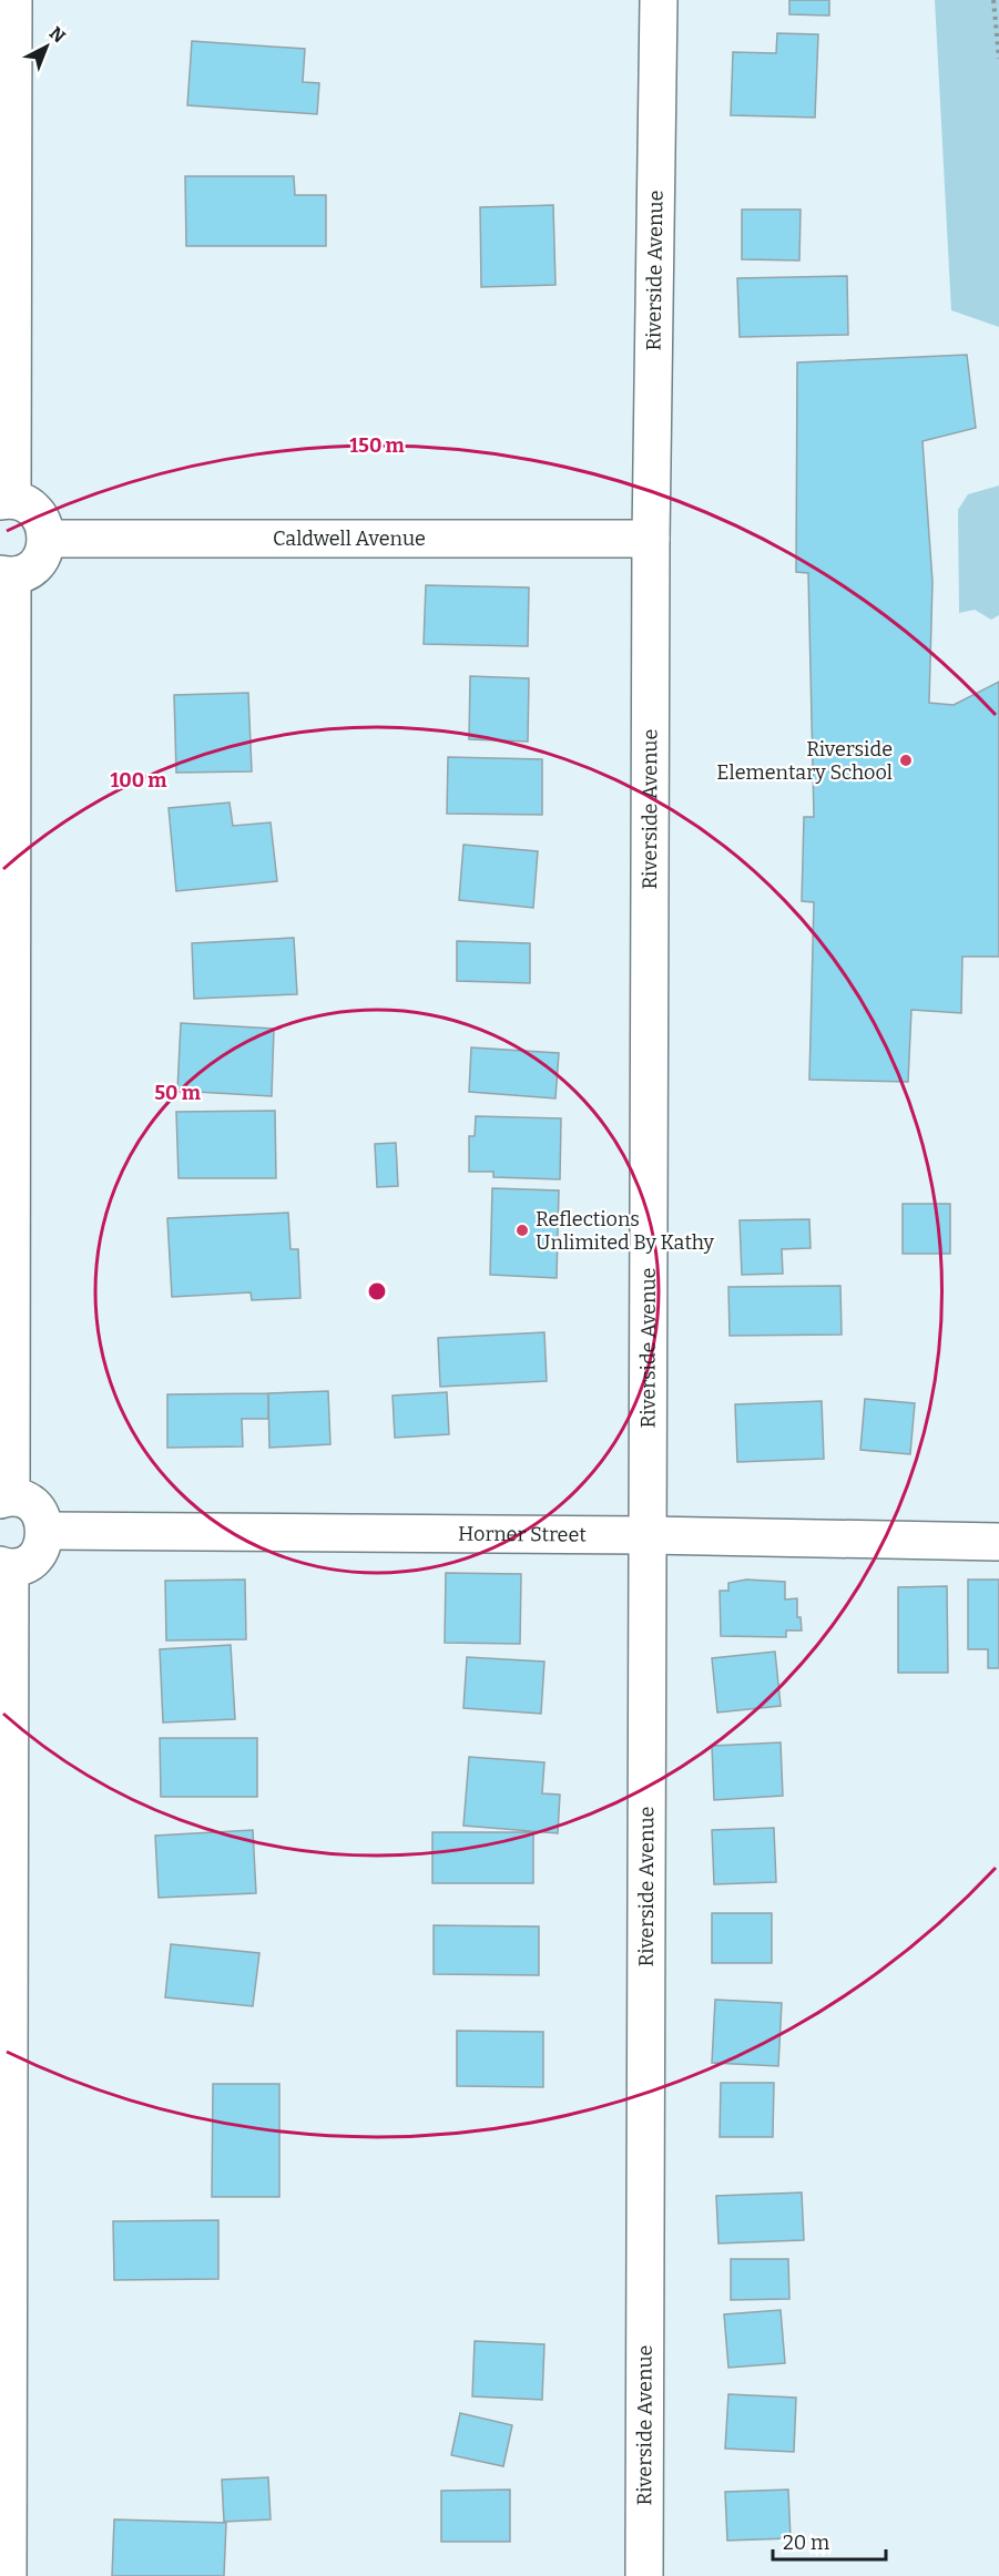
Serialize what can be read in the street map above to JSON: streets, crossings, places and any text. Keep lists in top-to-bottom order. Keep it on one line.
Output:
{"streets":{"street":["Riverside Avenue","Caldwell Avenue","Horner Street"]},"crossings":[["Riverside Avenue","Caldwell Avenue"],["Riverside Avenue","Horner Street"]],"places":["Riverside Elementary School","Reflections Unlimited By Kathy"],"scale_bar":"20 m","north":"top right","rings":["150 m","100 m","50 m"]}
